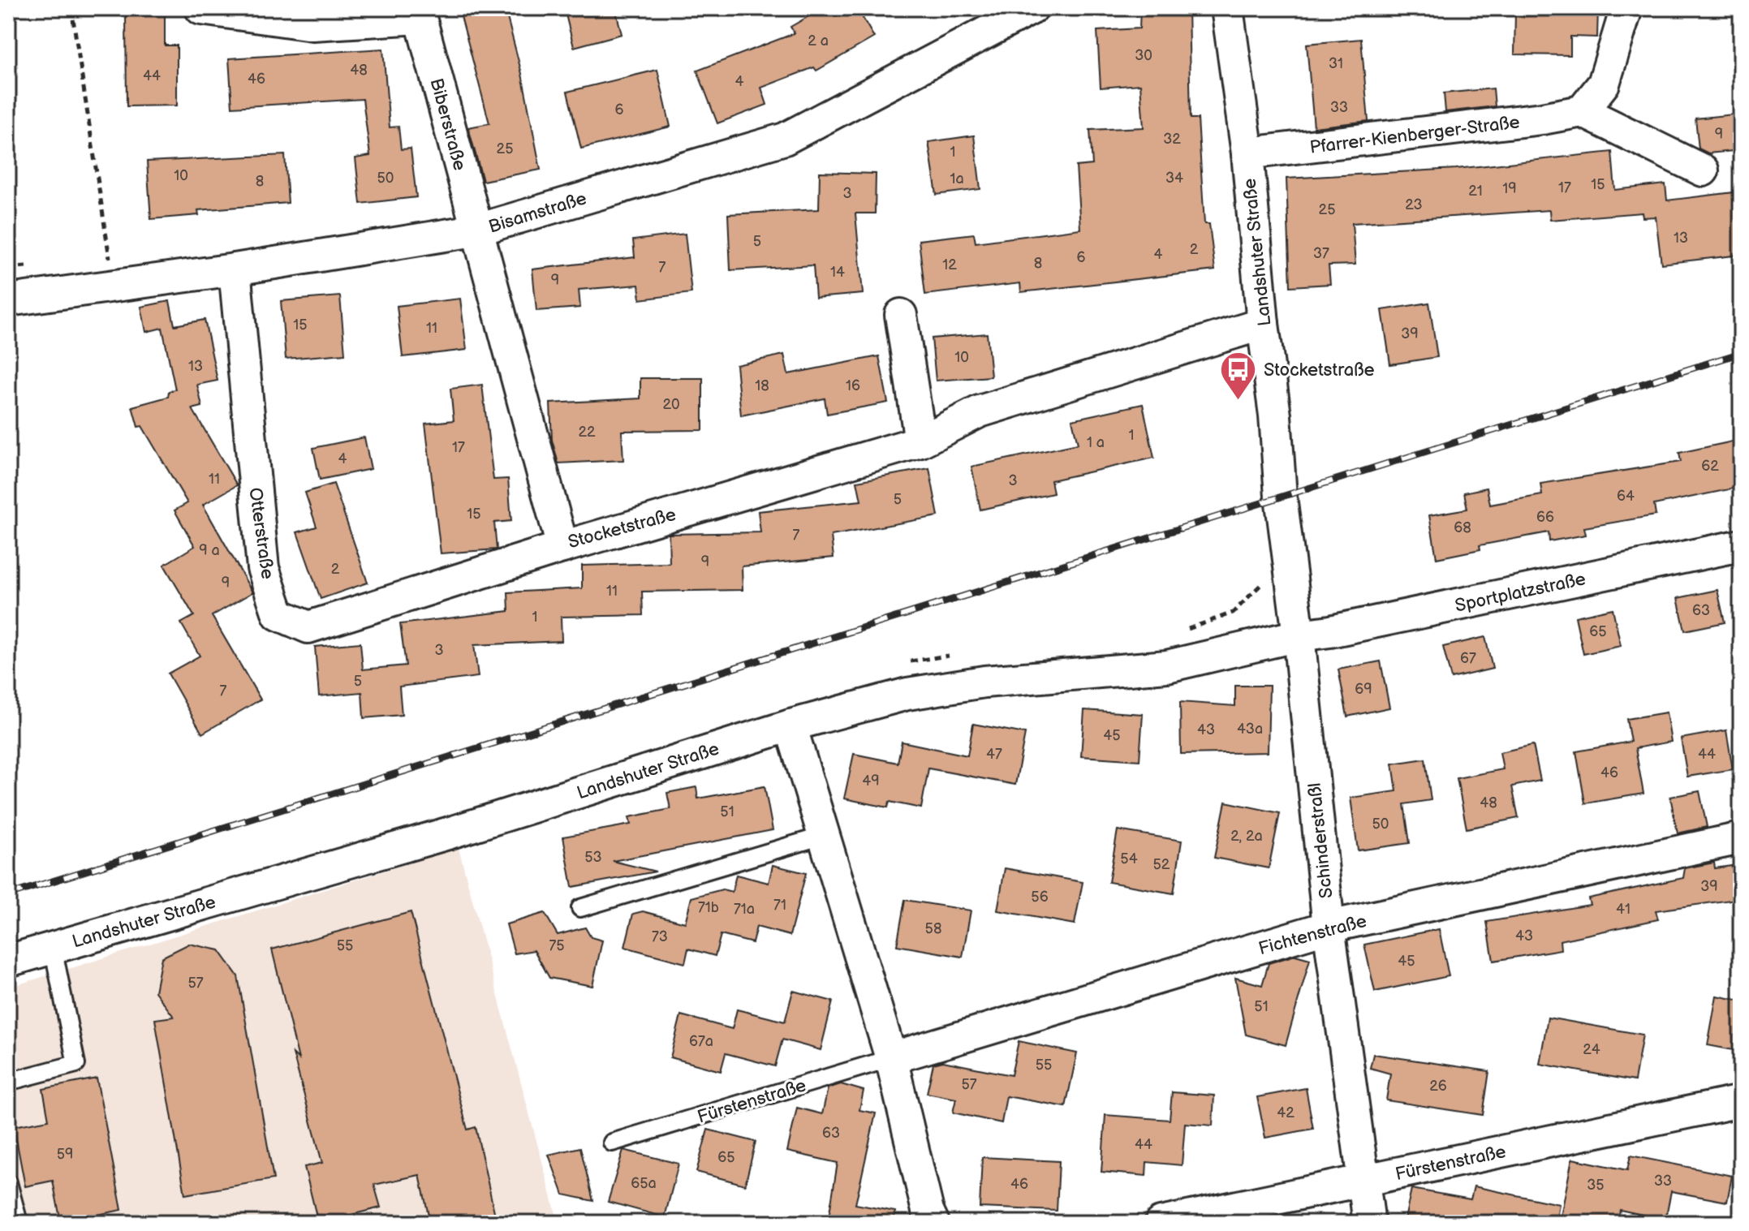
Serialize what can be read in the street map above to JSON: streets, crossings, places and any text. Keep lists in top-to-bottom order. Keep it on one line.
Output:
{"streets":{"street":["Biberstraße","Pfarrer-Kienberger-Straße","Bisamstraße","Landshuter Straße","Stocketstraße","Otterstraße","Sportplatzstraße","Schinderstraßl","Fichtenstraße","Fürstenstraße"]},"crossings":[["Biberstraße","Bisamstraße"],["Biberstraße","Stocketstraße"],["Pfarrer-Kienberger-Straße","Landshuter Straße"],["Bisamstraße","Stocketstraße"],["Bisamstraße","Otterstraße"],["Landshuter Straße","Stocketstraße"],["Landshuter Straße","Sportplatzstraße"],["Landshuter Straße","Schinderstraßl"],["Stocketstraße","Otterstraße"],["Sportplatzstraße","Schinderstraßl"],["Schinderstraßl","Fichtenstraße"],["Schinderstraßl","Fürstenstraße"],["Fichtenstraße","Fürstenstraße"]],"places":{"bus stop":["Stocketstraße"]},"house_numbers":["2 a","30","31","48","44","46","4","33","6","9","32","25","1","10","50","34","1a","8","15","17","19","21","3","23","25","13","5","2","37","4","6","8","12","7","14","9","15","11","39","10","13","18","16","20","22","1","1 a","17","4","62","11","3","64","5","15","66","68","7","9 a","9","2","9","11","63","1","65","3","67","5","69","7","43a","43","45","47","44","46","49","48","51","50","2, 2a","53","54","52","39","56","71","71b","71a","41","58","43","73","55","75","45","57","51","67a","24","55","57","26","42","63","44","59","65","33","65a","46","35"]}
